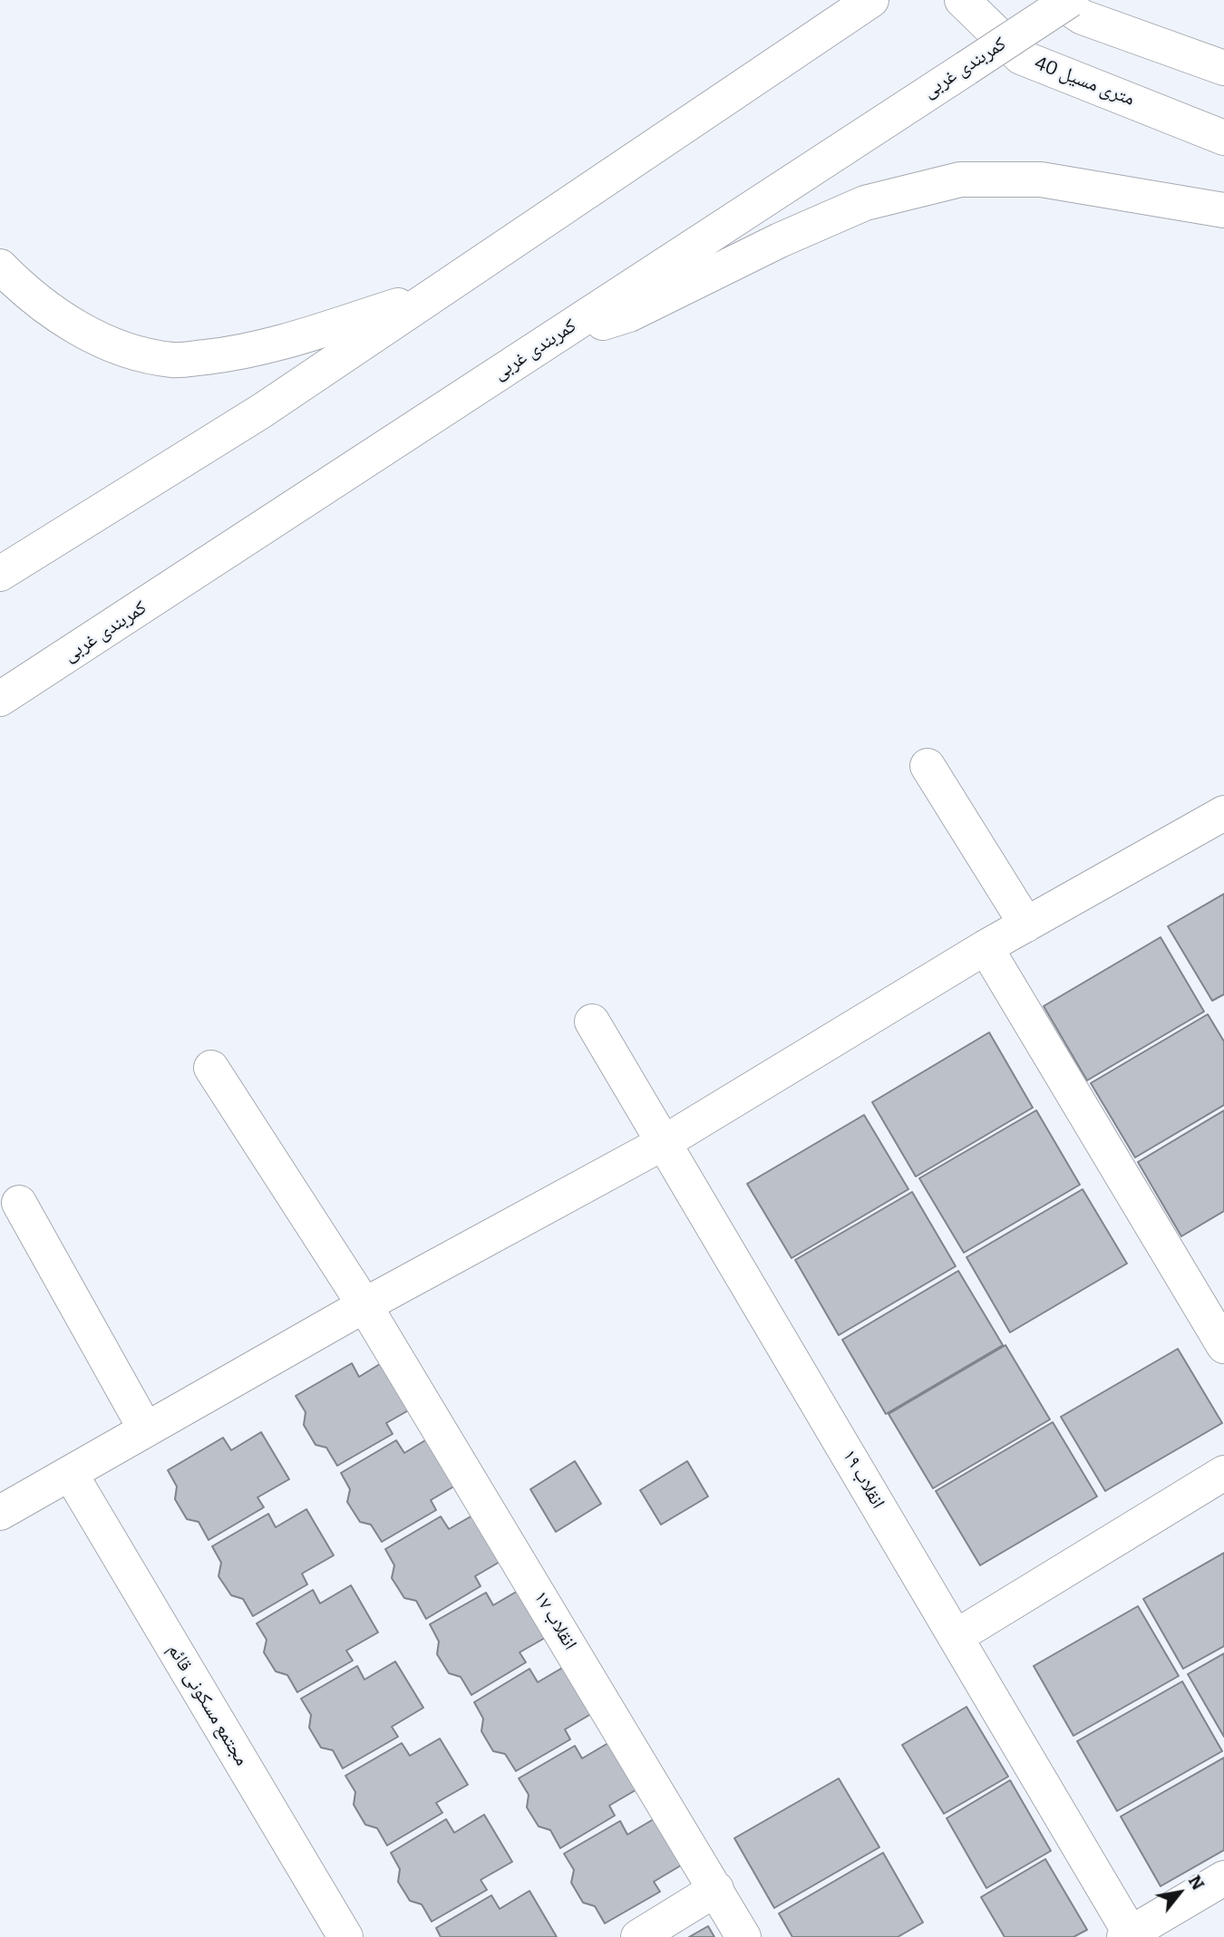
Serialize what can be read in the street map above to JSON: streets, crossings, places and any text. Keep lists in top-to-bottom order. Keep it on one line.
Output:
{"streets":{"main road":["کمربندی غربی","40 متری مسیل","انقلاب ۱۹","انقلاب ۱۷","مجتمع مسکونی قائم"]},"north":"top right"}
